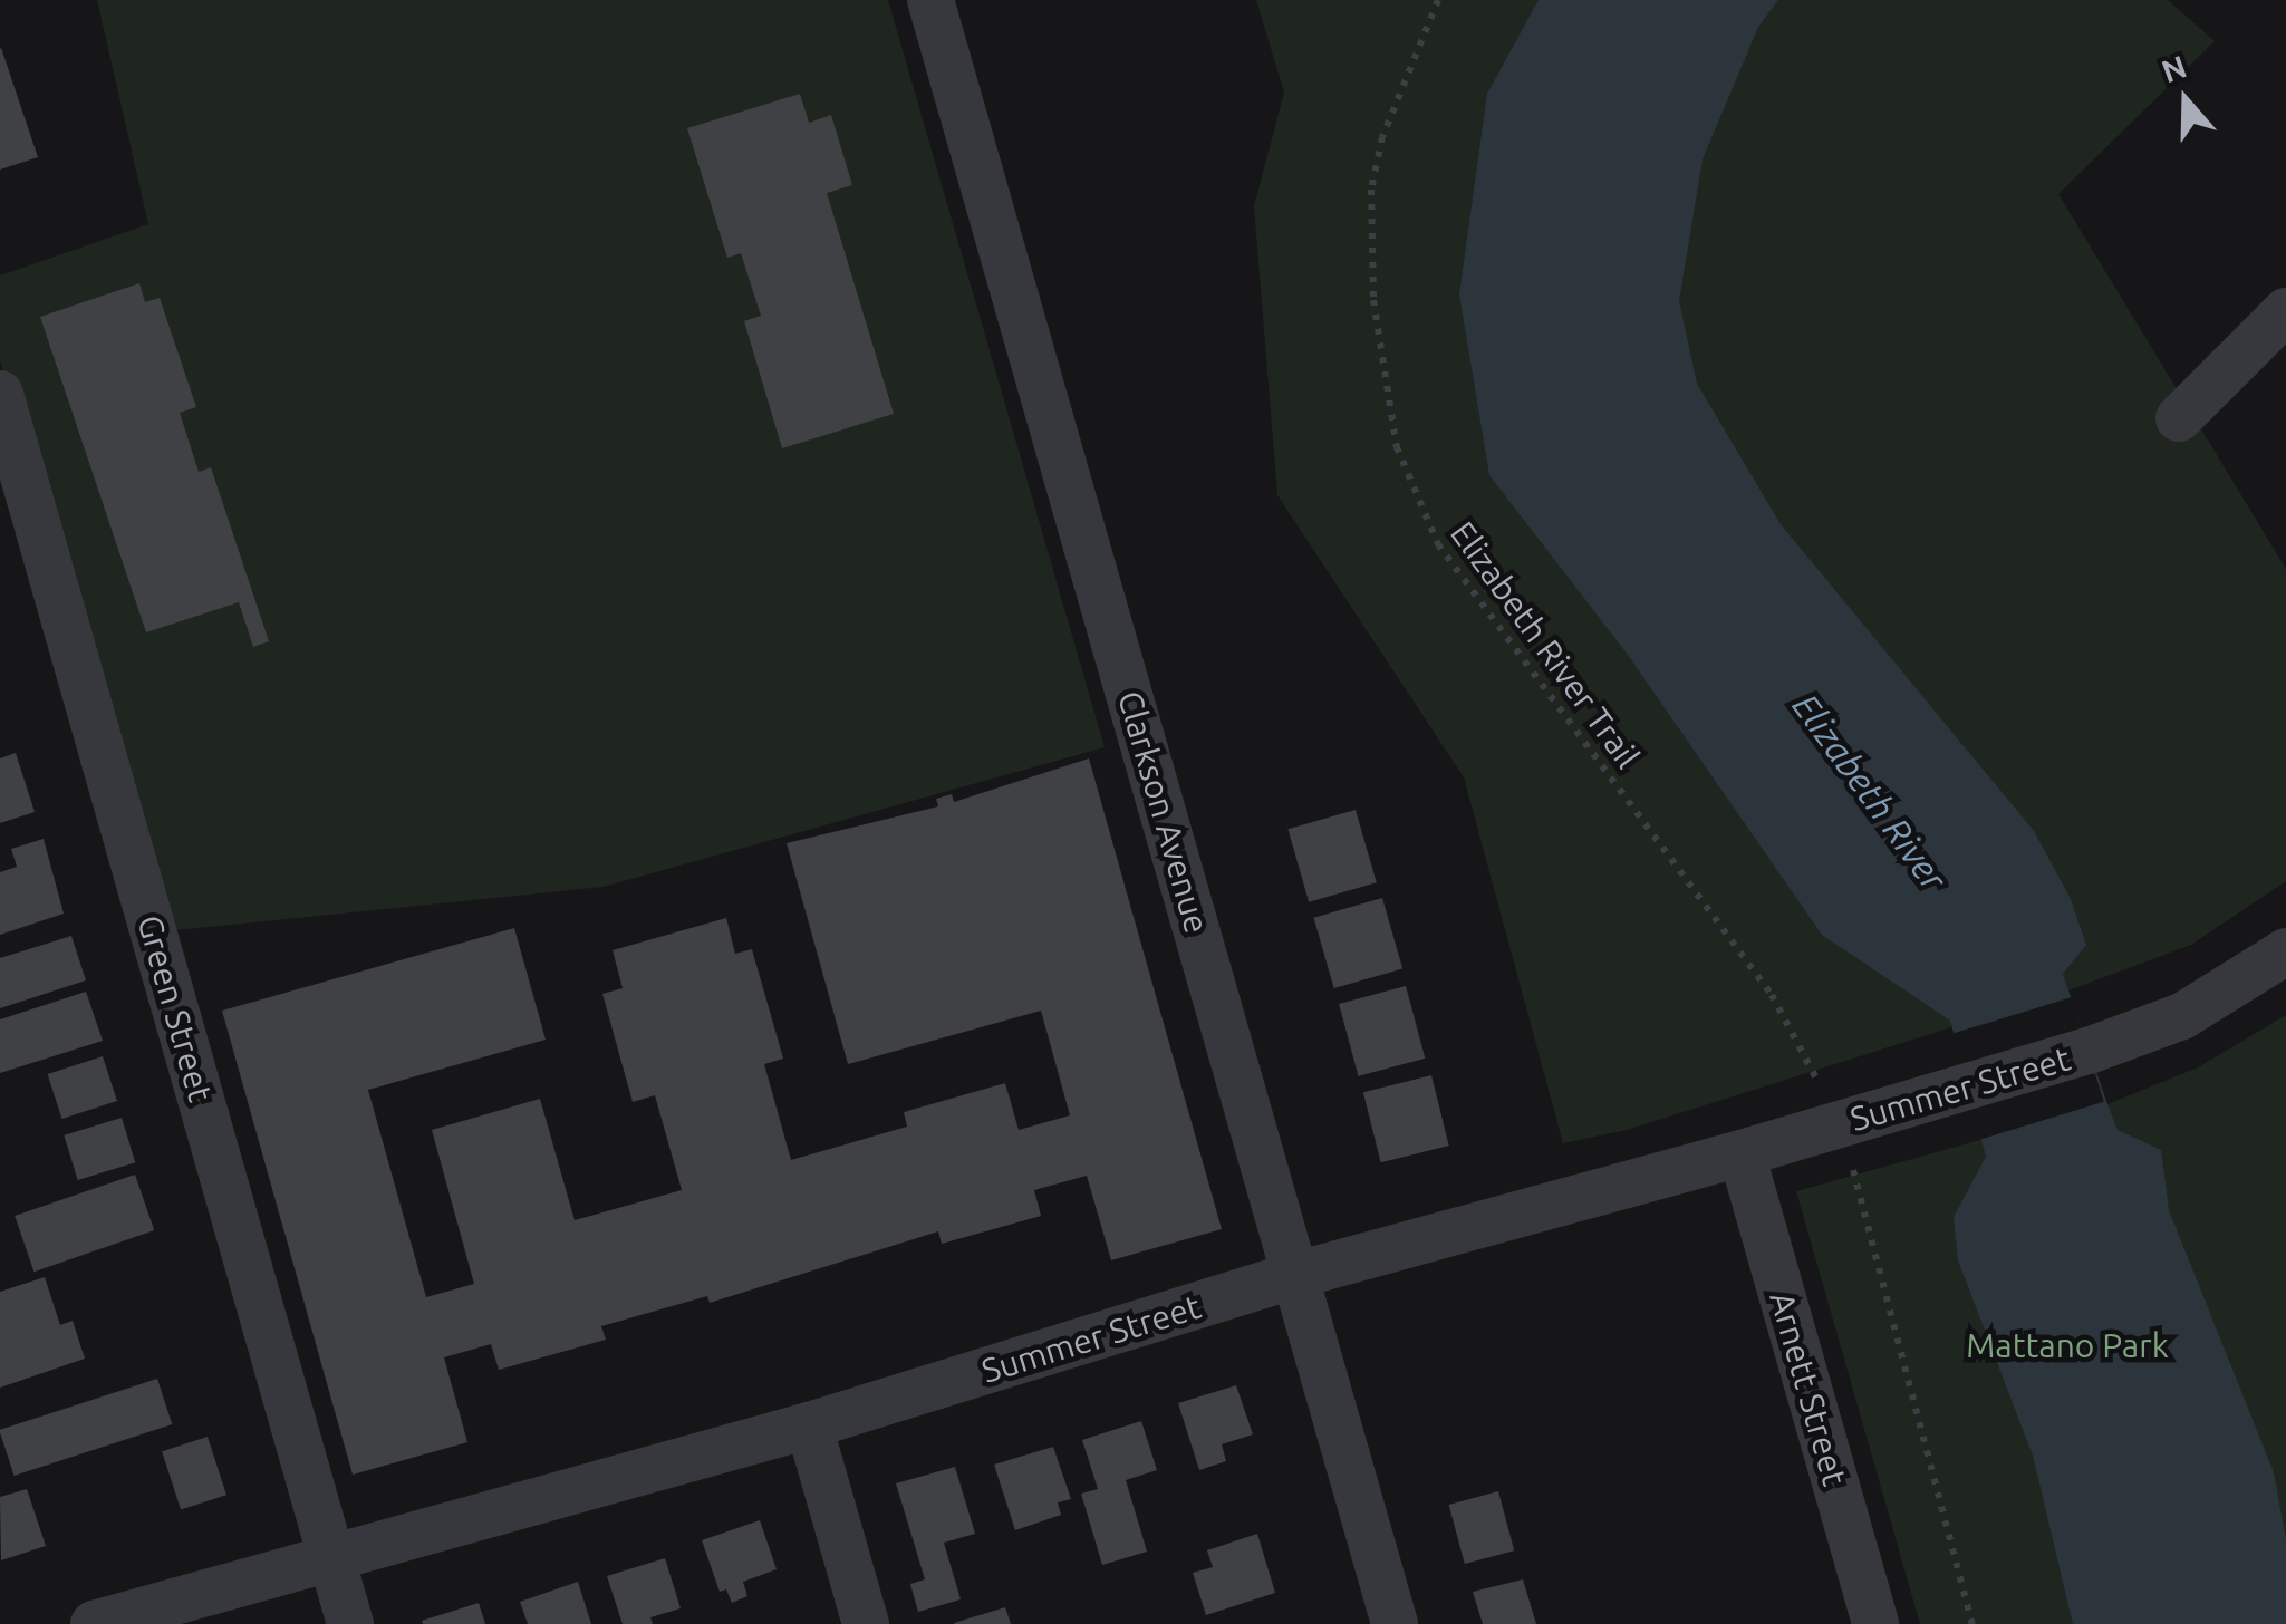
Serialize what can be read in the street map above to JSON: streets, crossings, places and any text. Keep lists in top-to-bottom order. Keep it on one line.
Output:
{"streets":{"street":["Clarkson Avenue","Green Street","Summer Street","Arnett Street"],"path":["Elizabeth River Trail"]},"crossings":[["Clarkson Avenue","Summer Street"],["Green Street","Summer Street"],["Summer Street","Arnett Street"]],"water":["Elizabeth River"],"parks":["Mattano Park"],"north":"top"}
